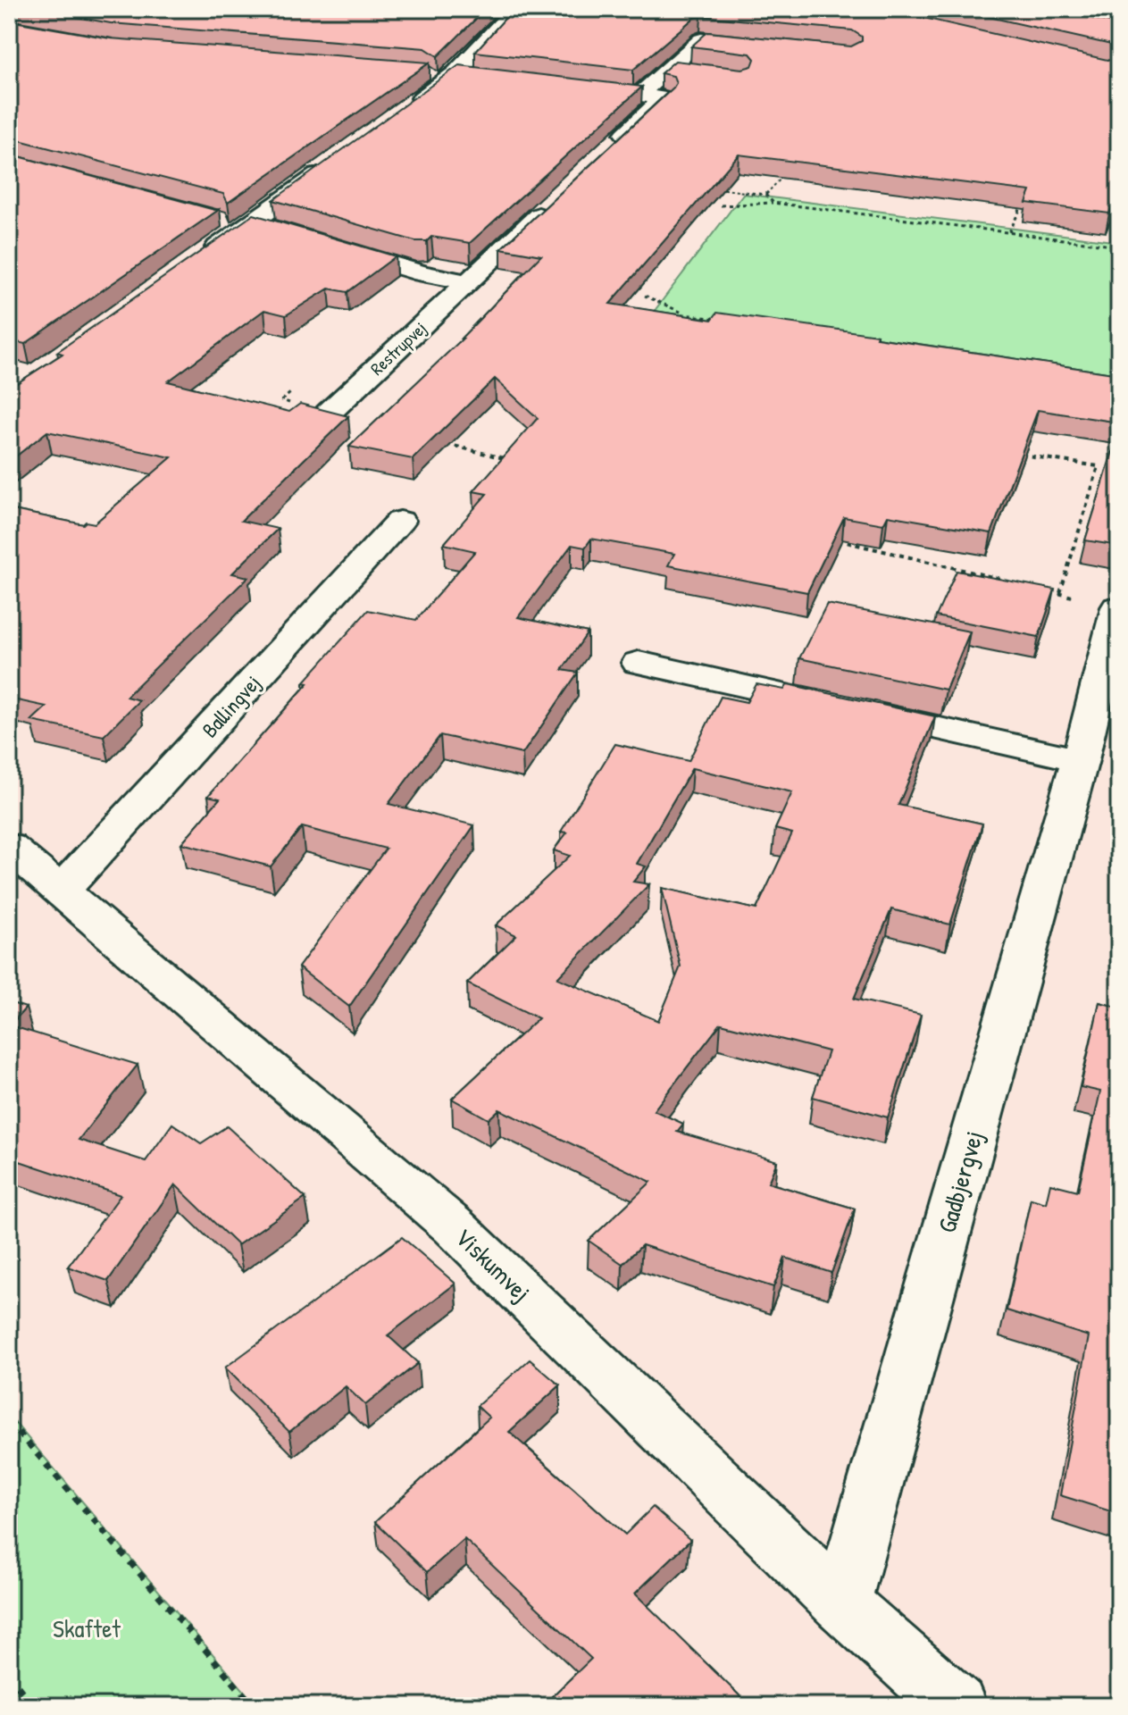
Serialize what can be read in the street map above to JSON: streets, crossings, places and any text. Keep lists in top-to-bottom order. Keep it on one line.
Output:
{"streets":{"street":["Restrupvej","Ballingvej","Gadbjergvej","Viskumvej"]},"crossings":[["Ballingvej","Viskumvej"],["Gadbjergvej","Viskumvej"]],"parks":["Skaftet"]}
